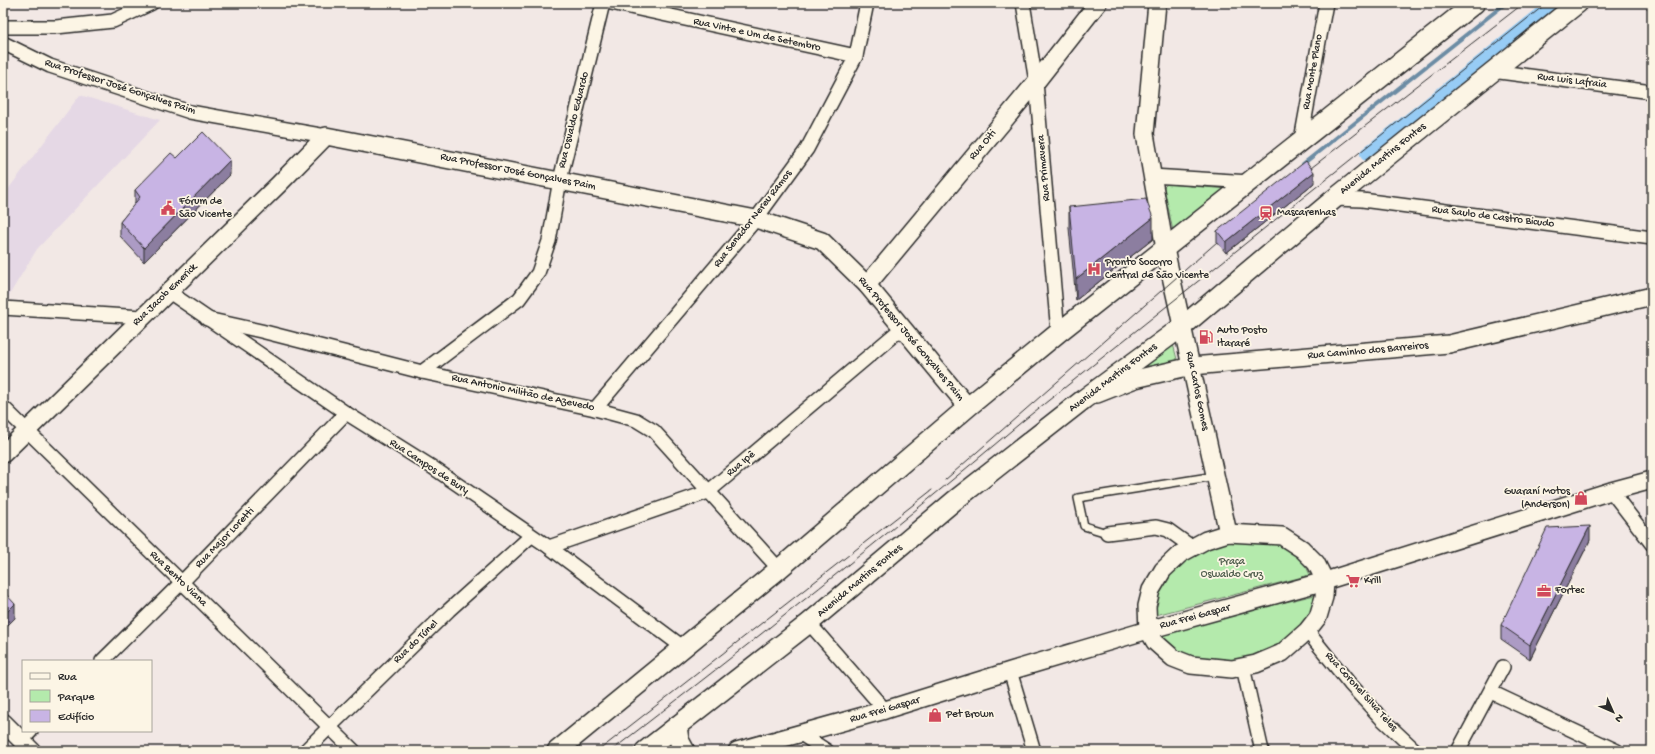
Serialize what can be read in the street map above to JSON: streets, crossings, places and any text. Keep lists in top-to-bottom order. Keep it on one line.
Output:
{"streets":{"main road":["Avenida Martins Fontes"],"street":["Rua Vinte e Um de Setembro","Rua Monte Plano","Rua Luis Lafraia","Rua Professor José Gonçalves Paim","Rua Osvaldo Eduardo","Rua Oiti","Rua Primavera","Rua Saulo de Castro Bicudo","Rua Senador Nereu Ramos","Rua Jacob Emerick","Rua Caminho dos Barreiros","Rua Carlos Gomes","Rua Antonio Militão de Azevedo","Rua Ipê","Rua Campos de Bury","Rua Major Loretti","Rua Bento Viana","Rua Frei Gaspar","Rua do Túnel","Rua Coronel Silva Teles"]},"crossings":[["Rua Vinte e Um de Setembro","Rua Senador Nereu Ramos"],["Rua Luis Lafraia","Avenida Martins Fontes"],["Rua Professor José Gonçalves Paim","Rua Osvaldo Eduardo"],["Rua Professor José Gonçalves Paim","Rua Oiti"],["Rua Professor José Gonçalves Paim","Rua Senador Nereu Ramos"],["Rua Professor José Gonçalves Paim","Rua Jacob Emerick"],["Rua Professor José Gonçalves Paim","Rua Ipê"],["Rua Osvaldo Eduardo","Rua Antonio Militão de Azevedo"],["Rua Oiti","Rua Primavera"],["Avenida Martins Fontes","Rua Saulo de Castro Bicudo"],["Avenida Martins Fontes","Rua Caminho dos Barreiros"],["Avenida Martins Fontes","Rua Carlos Gomes"],["Rua Senador Nereu Ramos","Rua Antonio Militão de Azevedo"],["Rua Jacob Emerick","Rua Campos de Bury"],["Rua Jacob Emerick","Rua Bento Viana"],["Rua Caminho dos Barreiros","Rua Carlos Gomes"],["Rua Antonio Militão de Azevedo","Rua Ipê"],["Rua Antonio Militão de Azevedo","Rua Campos de Bury"],["Rua Ipê","Rua Campos de Bury"],["Rua Campos de Bury","Rua Major Loretti"],["Rua Campos de Bury","Rua do Túnel"],["Rua Major Loretti","Rua Bento Viana"],["Rua Bento Viana","Rua do Túnel"]],"parks":["Praça Oswaldo Cruz"],"places":{"public building":["Fórum de São Vicente"],"station":["Mascarenhas"],"hospital":["Pronto Socorro Central de São Vicente"],"fuel station":["Auto Posto Itararé"],"shop":["Guaraní Motos (Anderson)","Pet Brown"],"supermarket":["Krill"],"office":["Fortec"]},"legend":["Rua","Parque","Edifício"],"north":"bottom right"}
